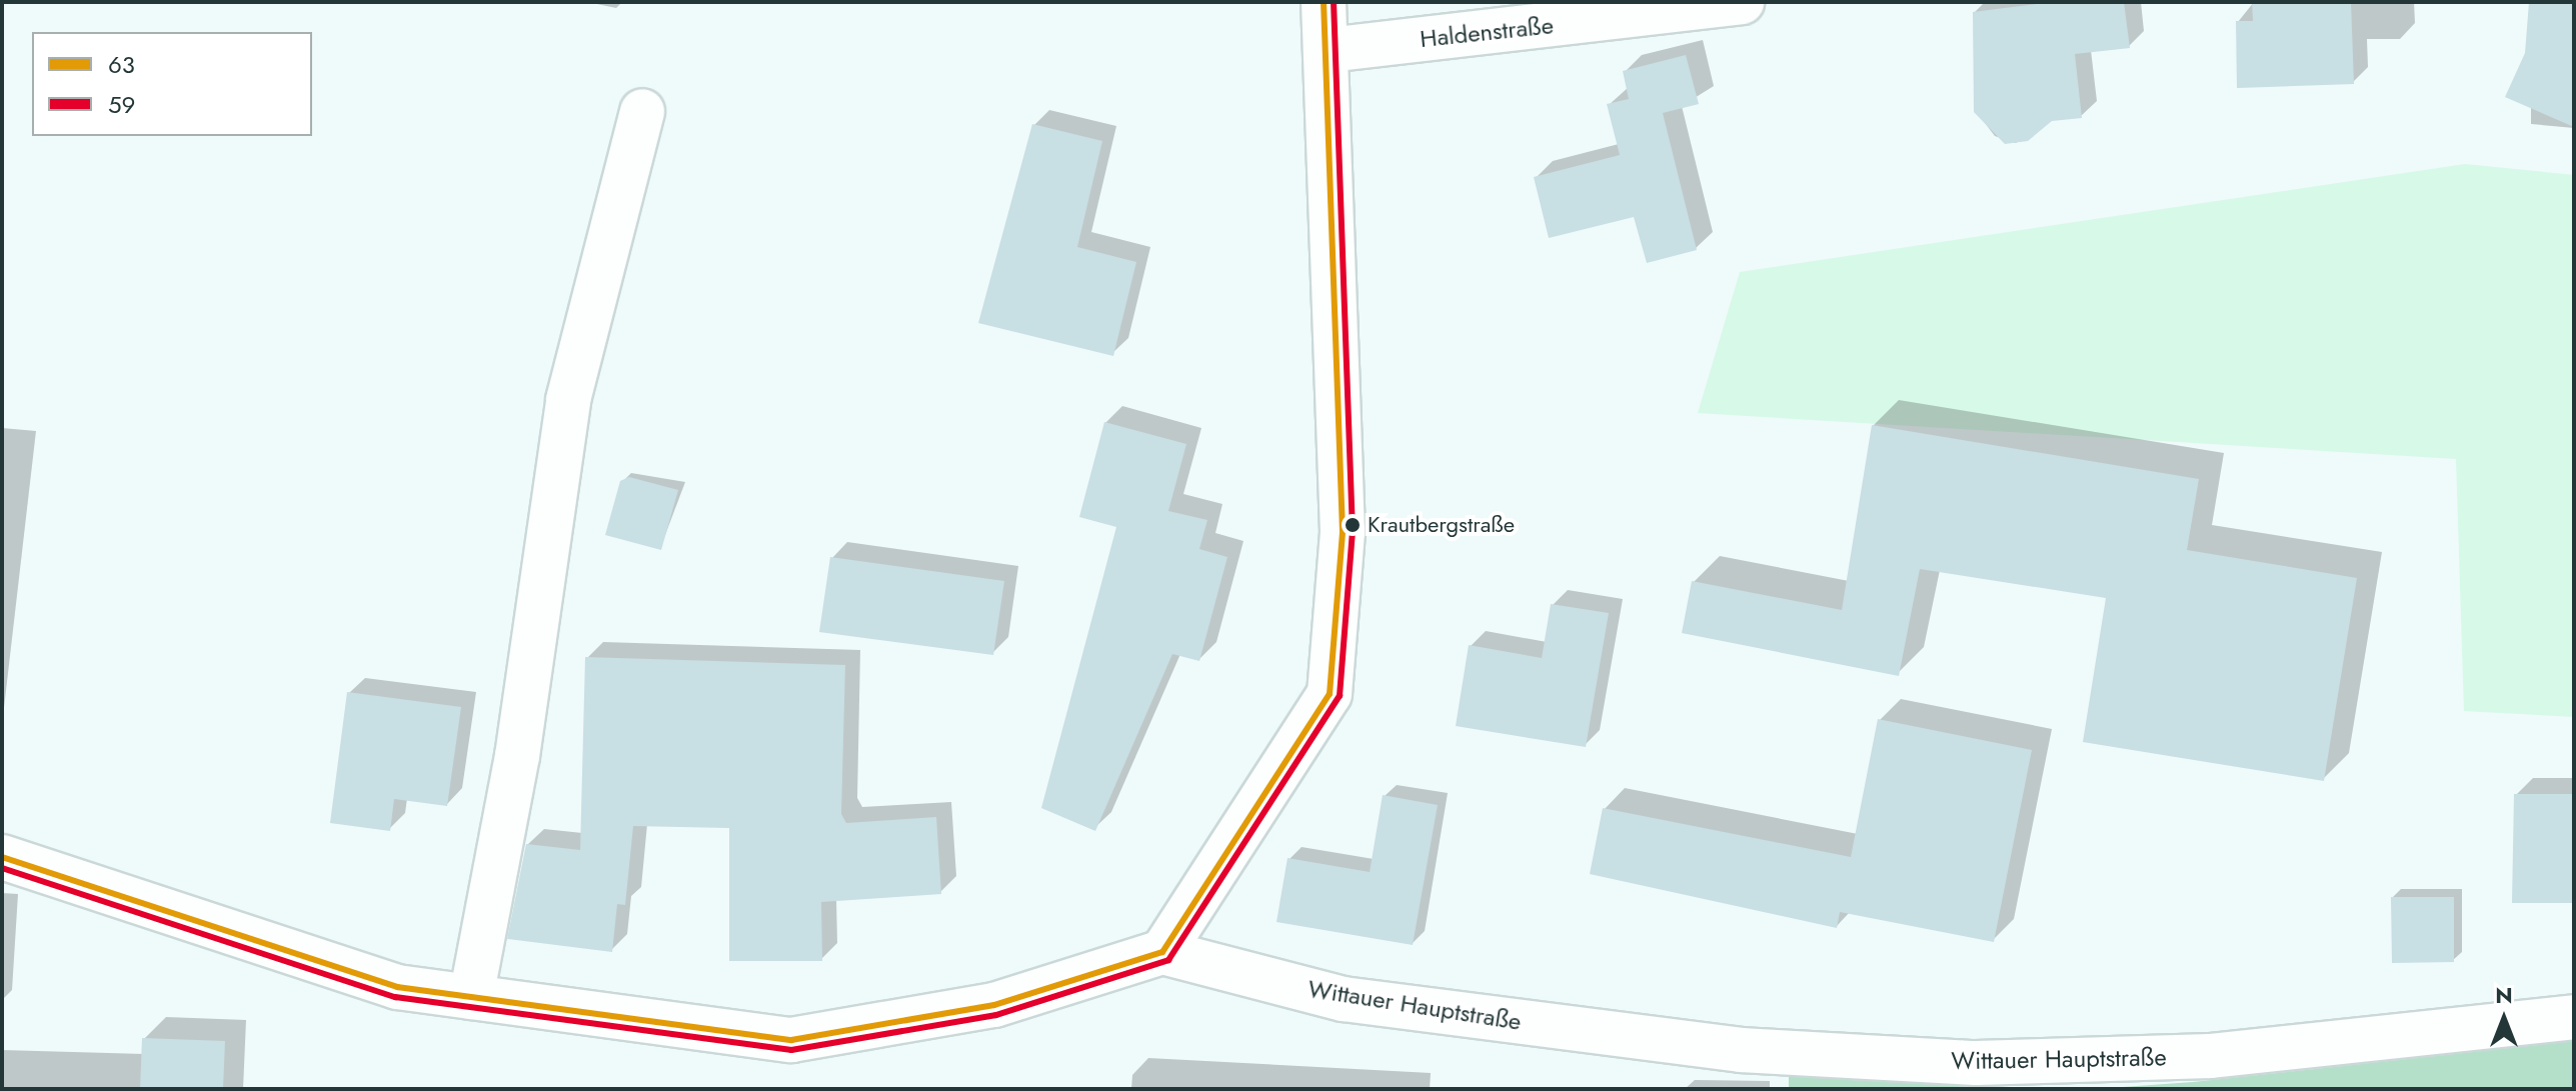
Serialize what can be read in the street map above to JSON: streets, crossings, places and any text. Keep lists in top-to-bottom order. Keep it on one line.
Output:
{"streets":{"street":["Haldenstraße","Wittauer Hauptstraße"]},"places":["Krautbergstraße"],"lines":["transit line 63","transit line 59"],"legend":["63","59"],"north":"top"}
